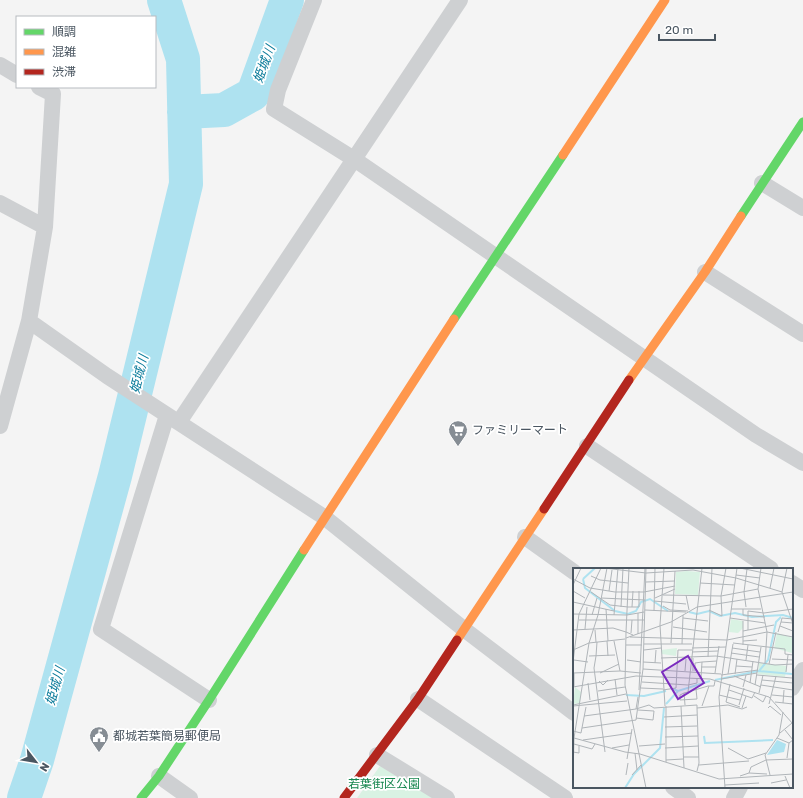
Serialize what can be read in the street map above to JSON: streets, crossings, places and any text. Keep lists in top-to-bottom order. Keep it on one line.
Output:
{"water":["姫城川"],"parks":["若葉街区公園"],"places":{"supermarket":["ファミリーマート"],"public building":["都城若葉簡易郵便局"]},"legend":["順調","混雑","渋滞"],"scale_bar":"20 m","north":"bottom right"}
